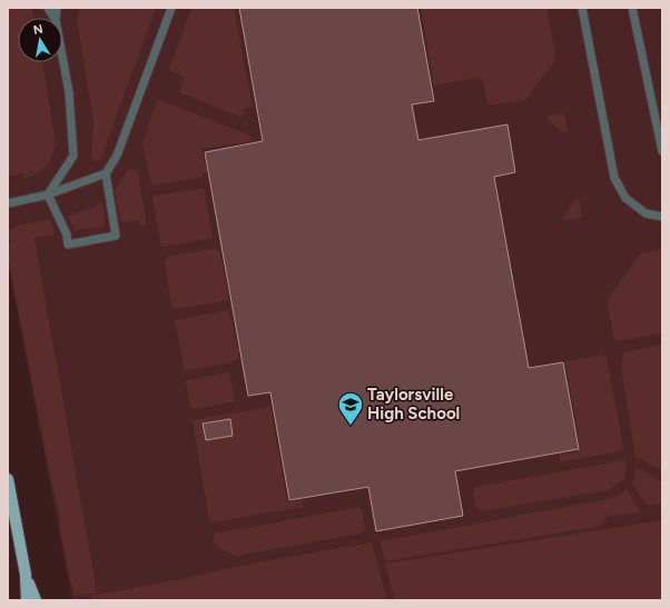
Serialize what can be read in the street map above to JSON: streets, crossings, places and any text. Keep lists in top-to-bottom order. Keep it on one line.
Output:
{"places":{"school or university":["Taylorsville High School"]},"north":"top"}
